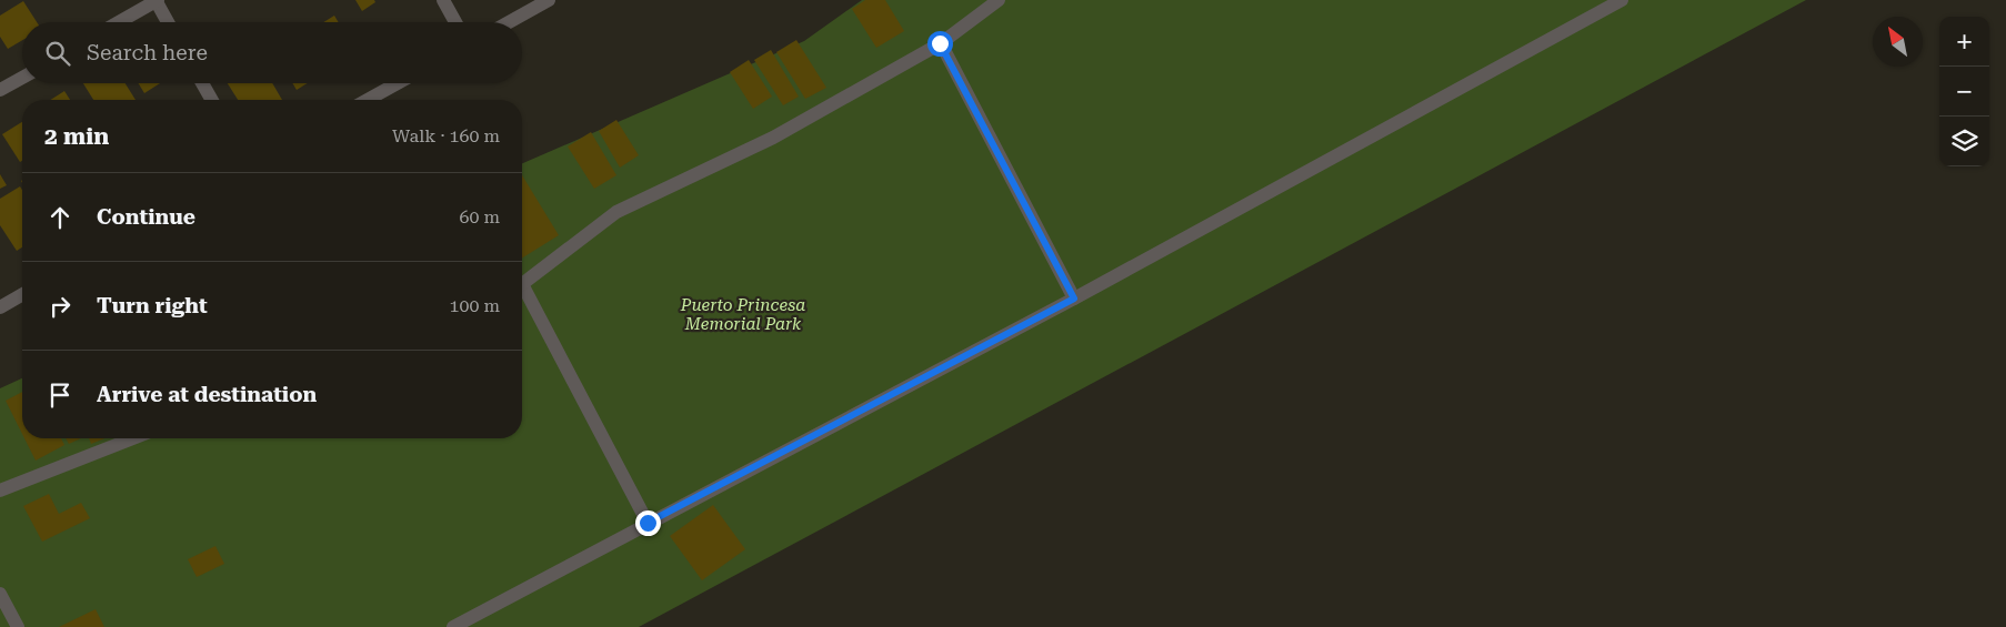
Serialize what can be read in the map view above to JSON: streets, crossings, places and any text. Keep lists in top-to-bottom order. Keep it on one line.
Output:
{"parks":["Puerto Princesa Memorial Park"],"north":"top left","page":{"map_buttons":["+","−"],"search":"Search here","heading":["2 min","Walk · 160 m"],"list":[["Continue","60 m"],["Turn right","100 m"],"Arrive at destination"]}}
